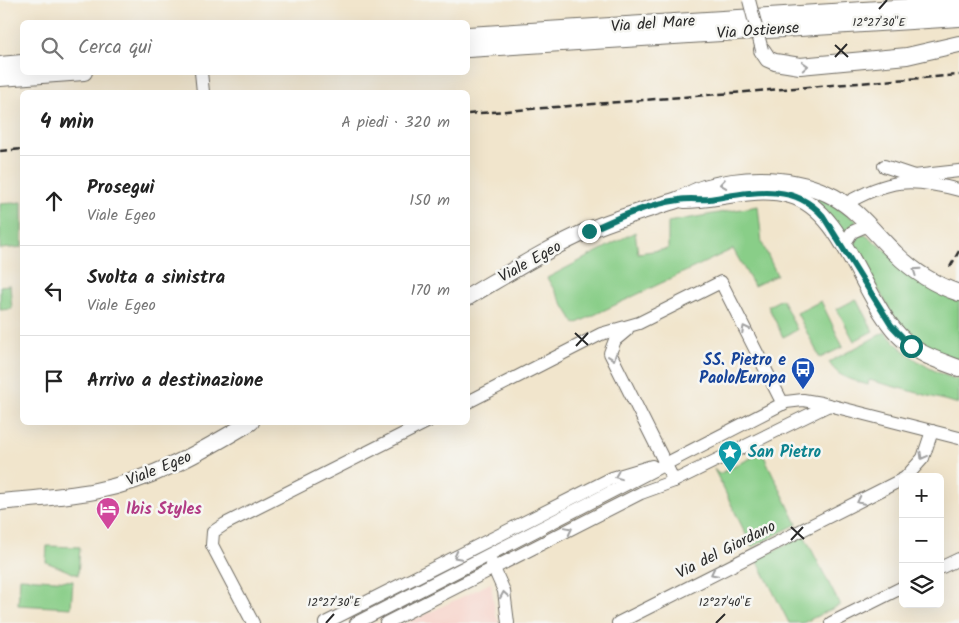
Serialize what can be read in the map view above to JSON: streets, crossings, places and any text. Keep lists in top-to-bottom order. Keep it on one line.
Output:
{"streets":{"main road":["Via del Mare","Via Ostiense","Viale Egeo"],"street":["Via del Giordano"]},"places":{"bus stop":["SS. Pietro e Paolo/Europa"],"place":["San Pietro"],"hotel":["Ibis Styles"]},"page":{"search":"Cerca qui","heading":["4 min","A piedi · 320 m"],"list":[["Prosegui","Viale Egeo","150 m"],["Svolta a sinistra","Viale Egeo","170 m"],"Arrivo a destinazione"],"map_buttons":["+","−"]},"coordinates":["12°27'30\"E","12°27'40\"E"]}
